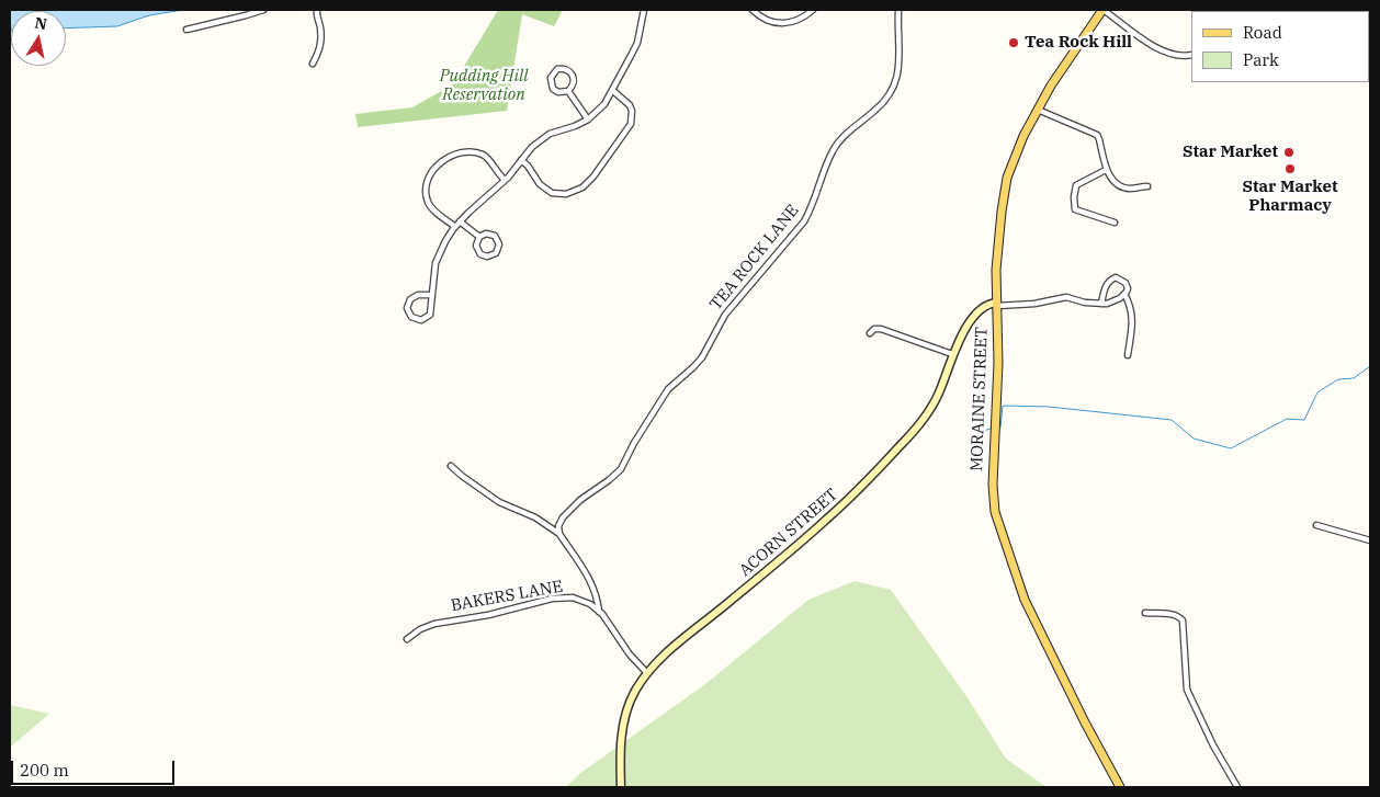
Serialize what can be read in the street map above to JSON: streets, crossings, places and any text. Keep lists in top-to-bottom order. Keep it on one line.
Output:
{"streets":{"main road":["MORAINE STREET","ACORN STREET"],"street":["TEA ROCK LANE","BAKERS LANE"]},"crossings":[["MORAINE STREET","ACORN STREET"],["ACORN STREET","BAKERS LANE"]],"parks":["Pudding Hill Reservation"],"places":["Tea Rock Hill","Star Market","Star Market Pharmacy"],"legend":["Road","Park"],"scale_bar":"200 m","north":"top"}
